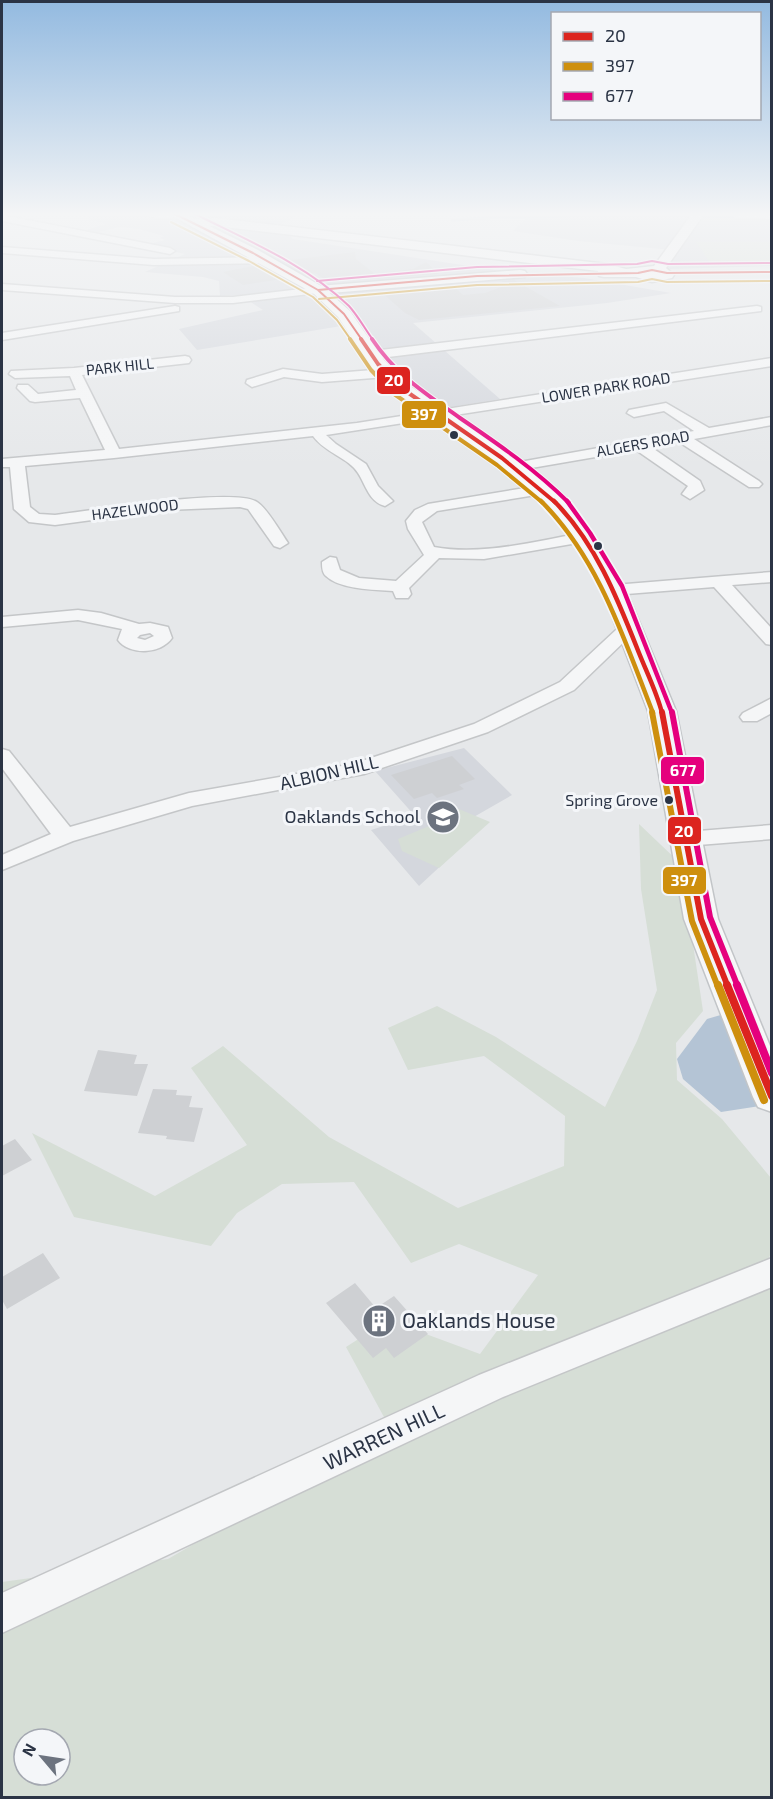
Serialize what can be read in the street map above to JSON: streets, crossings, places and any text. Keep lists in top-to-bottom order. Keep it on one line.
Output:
{"streets":{"street":["PARK HILL","LOWER PARK ROAD","ALGERS ROAD","HAZELWOOD","ALBION HILL","WARREN HILL"]},"crossings":[["PARK HILL","LOWER PARK ROAD"],["LOWER PARK ROAD","HAZELWOOD"]],"places":{"other":["Spring Grove"],"school or university":["Oaklands School"],"building":["Oaklands House"]},"lines":["transit line 20","transit line 397","transit line 677"],"legend":["20","397","677"],"north":"top left"}
